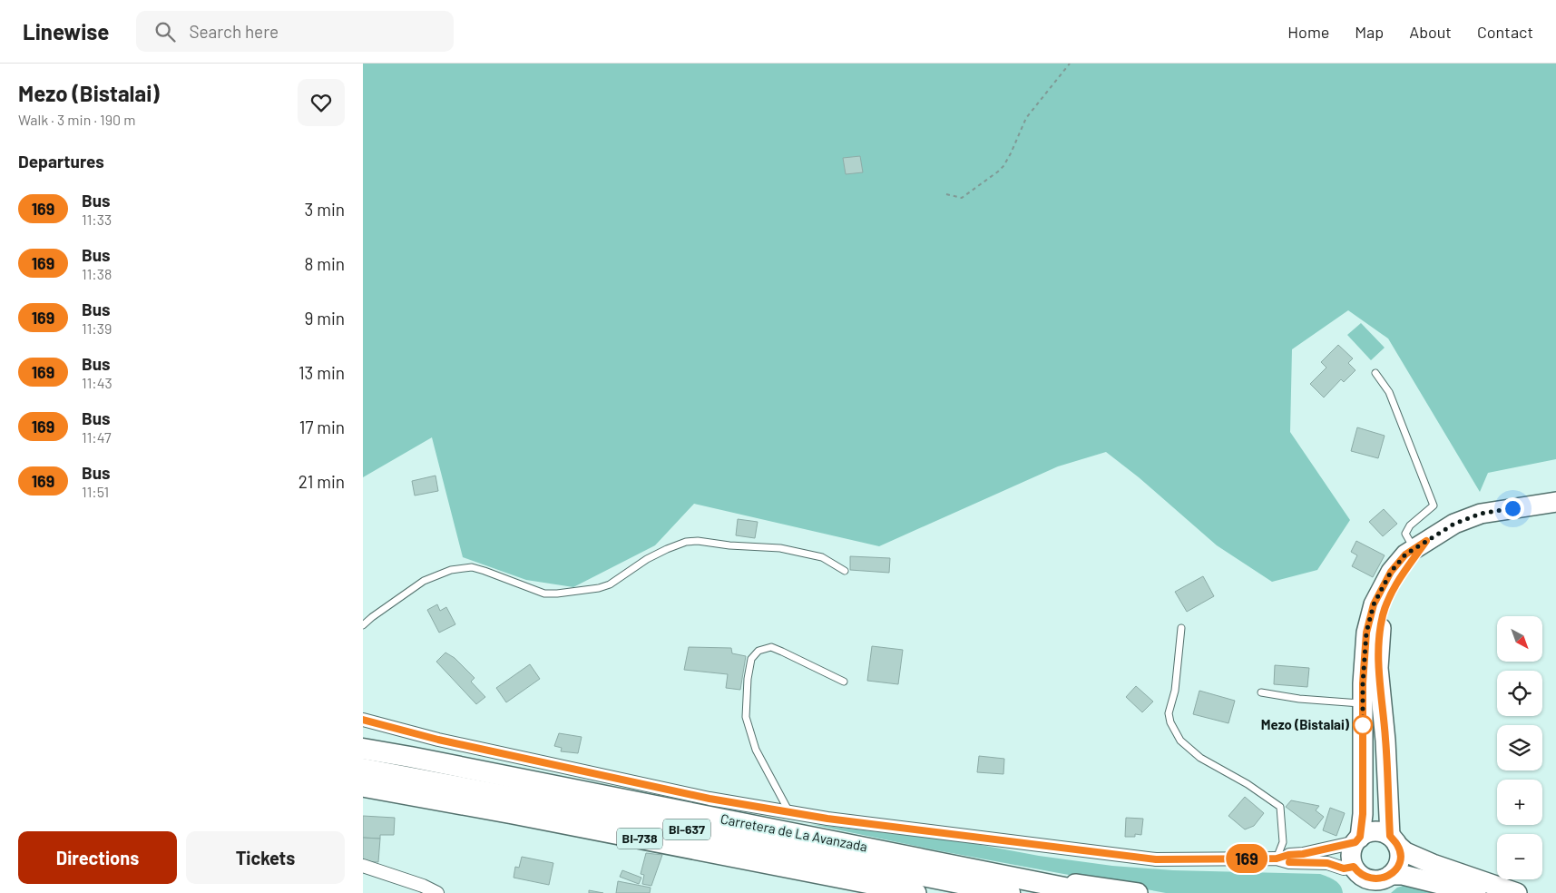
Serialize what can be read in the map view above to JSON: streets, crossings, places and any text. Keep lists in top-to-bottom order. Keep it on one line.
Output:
{"streets":{"highway":["BI-637","Carretera de La Avanzada"],"main road":["BI-738"]},"places":["Mezo (Bistalai)"],"lines":["bus line 169"],"north":"bottom right","page":{"header":"Linewise","search":"Search here","nav":["Home","Map","About","Contact"],"heading":[["Mezo (Bistalai)","Walk · 3 min · 190 m"],"Departures"],"on_map":"169","list":[{"mark":"169","name":"Bus","note":"11:33","value":"3 min"},{"mark":"169","name":"Bus","note":"11:38","value":"8 min"},{"mark":"169","name":"Bus","note":"11:39","value":"9 min"},{"mark":"169","name":"Bus","note":"11:43","value":"13 min"},{"mark":"169","name":"Bus","note":"11:47","value":"17 min"},{"mark":"169","name":"Bus","note":"11:51","value":"21 min"}],"map_buttons":["+","−"],"buttons":["Directions","Tickets"]}}
